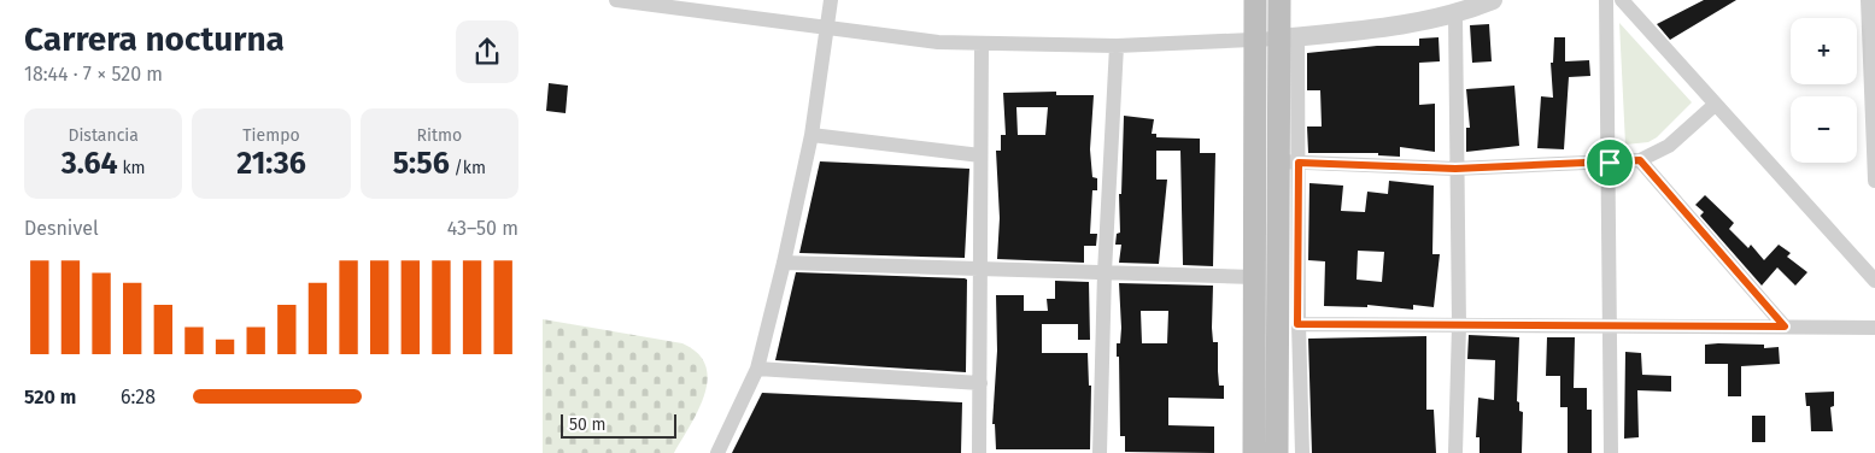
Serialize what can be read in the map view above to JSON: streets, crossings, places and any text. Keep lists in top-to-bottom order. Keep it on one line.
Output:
{"scale_bar":"50 m","page":{"heading":["Carrera nocturna","18:44 · 7 × 520 m"],"map_buttons":["+","−"],"stats":[["Distancia","3.64 km"],["Tiempo","21:36"],["Ritmo","5:56 /km"]],"chart":["Desnivel","43–50 m"],"list":[{"name":"520 m","note":"6:28"}],"scale":"50 m"}}
